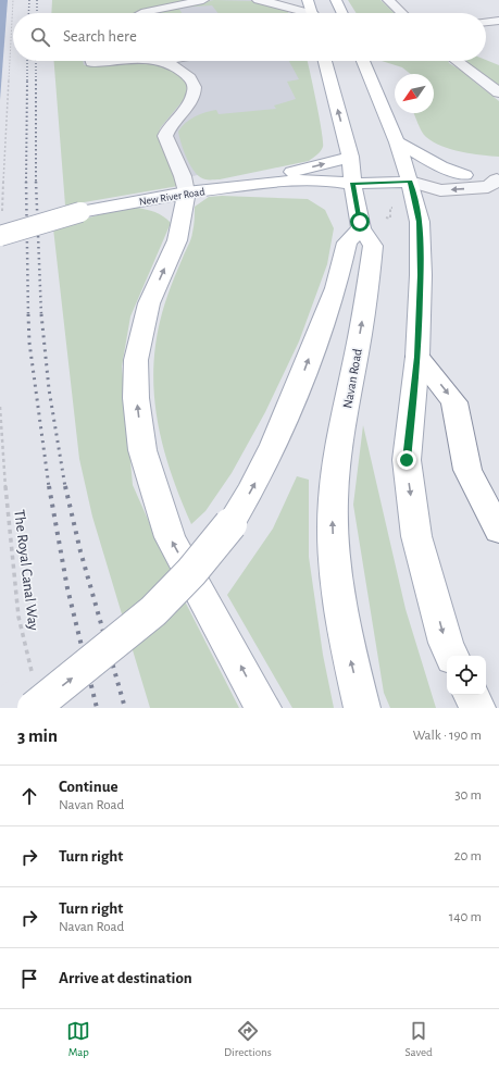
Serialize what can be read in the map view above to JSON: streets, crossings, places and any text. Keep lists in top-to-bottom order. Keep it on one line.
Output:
{"streets":{"main road":["New River Road","Navan Road"],"path":["The Royal Canal Way"]},"crossings":[["New River Road","Navan Road"]],"north":"bottom left","page":{"search":"Search here","heading":["3 min","Walk · 190 m"],"list":[["Continue","Navan Road","30 m"],["Turn right","20 m"],["Turn right","Navan Road","140 m"],"Arrive at destination"],"nav":["Map","Directions","Saved"]}}
